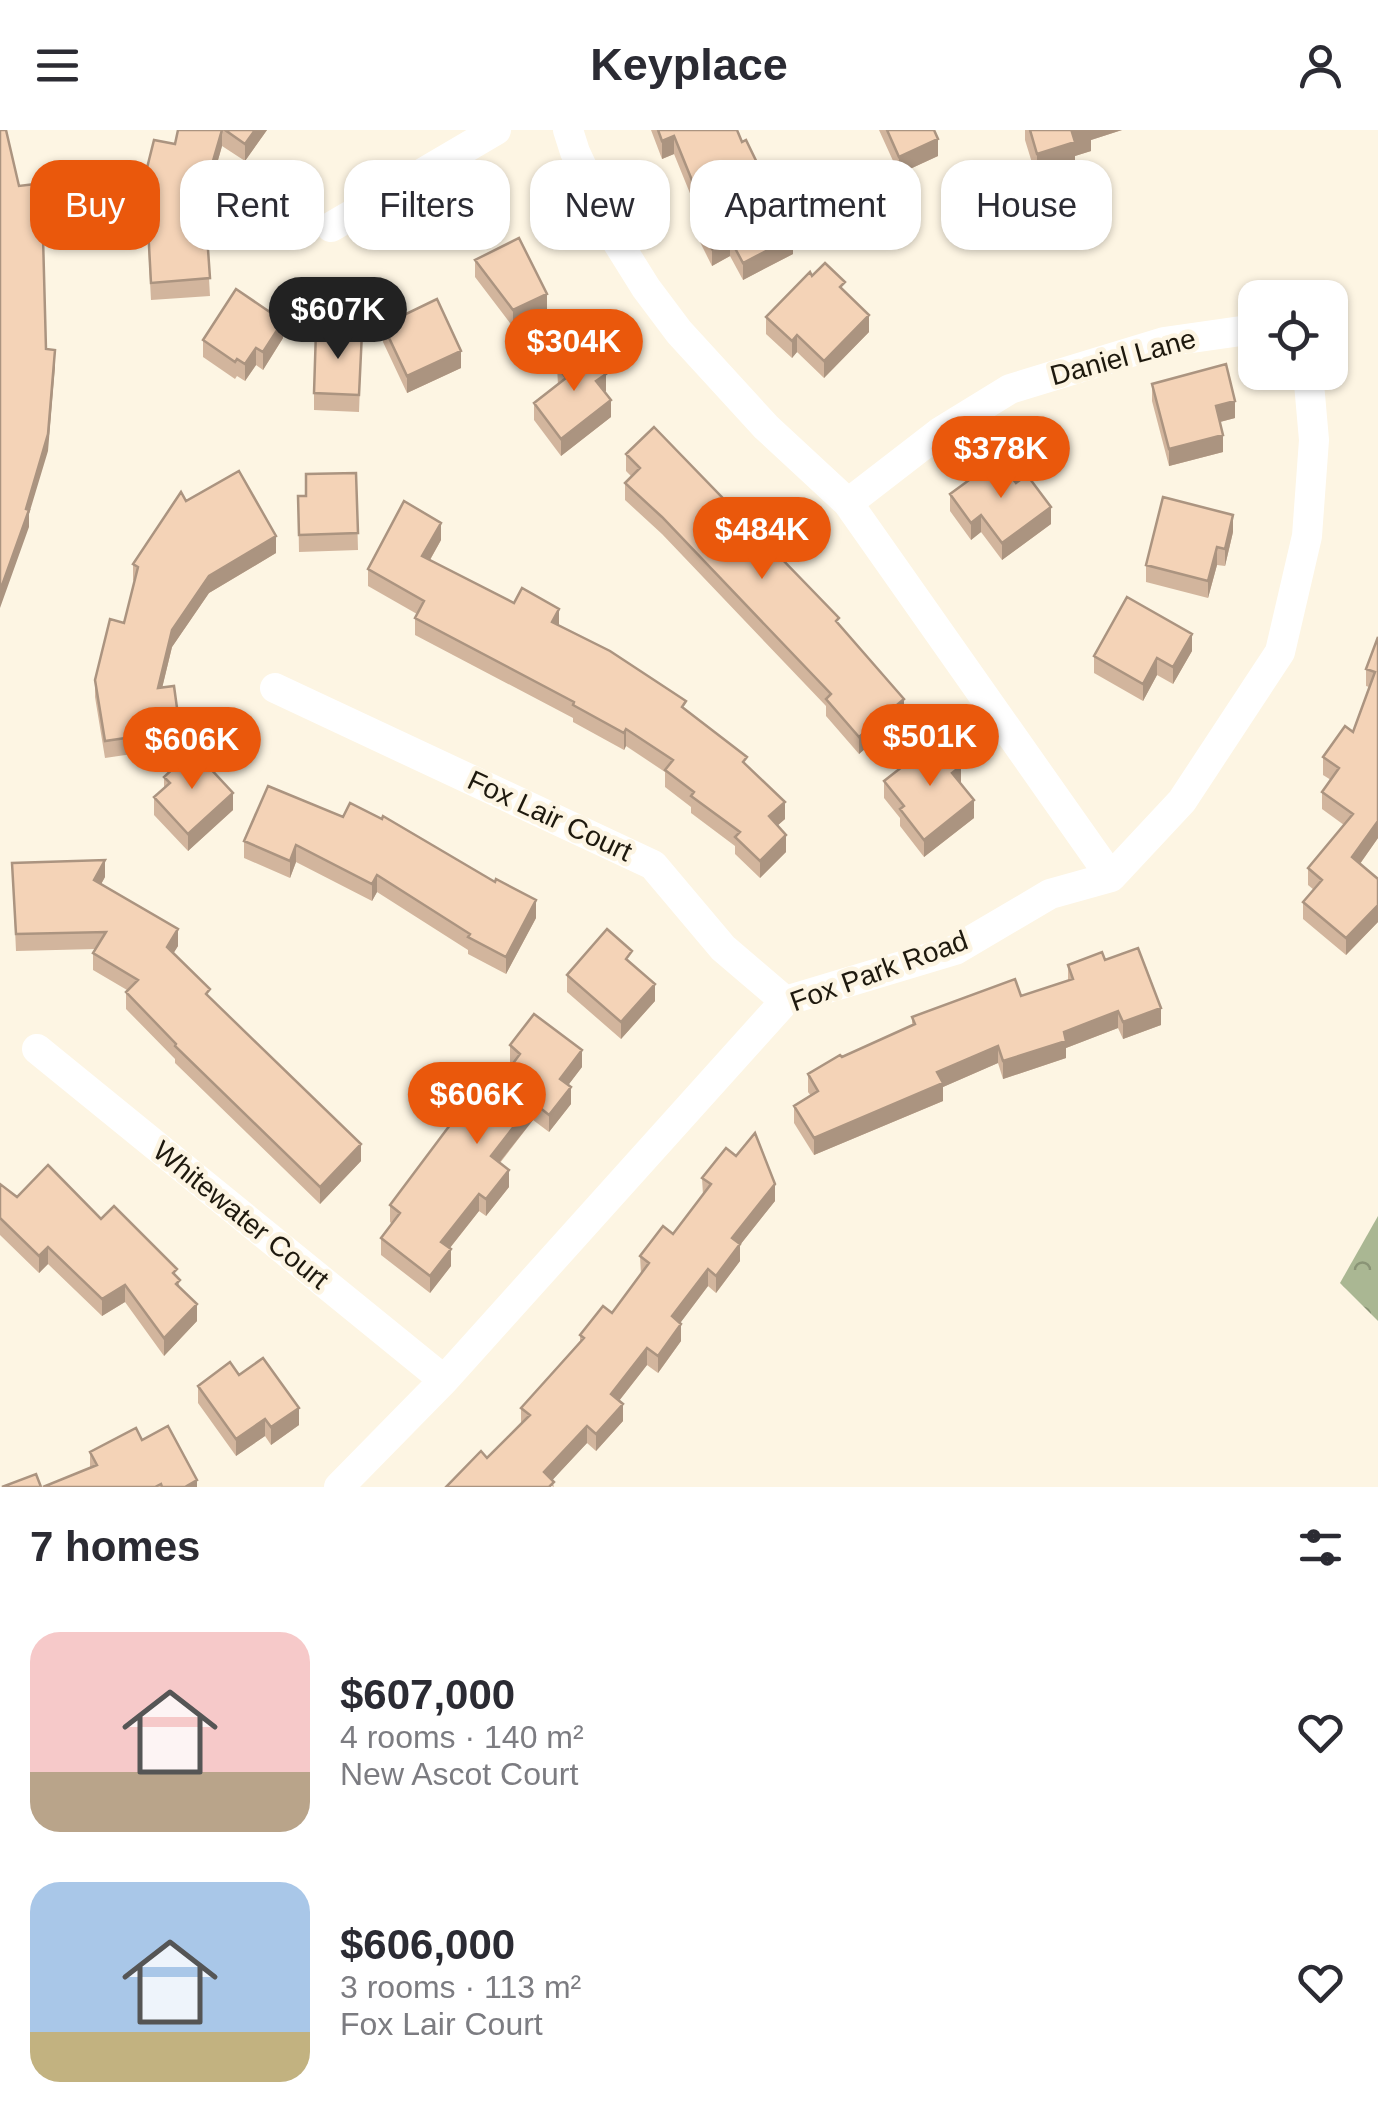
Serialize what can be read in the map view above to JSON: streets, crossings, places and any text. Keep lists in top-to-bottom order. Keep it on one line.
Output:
{"streets":{"street":["Daniel Lane","Fox Lair Court","Fox Park Road","Whitewater Court"]},"crossings":[["Fox Lair Court","Fox Park Road"],["Fox Park Road","Whitewater Court"]],"page":{"header":"Keyplace","chip":["Buy","Rent","Filters","New","Apartment","House"],"price":["$607K","$304K","$378K","$484K","$501K","$606K","$606K"],"heading":"7 homes","list":[{"name":"$607,000","note":"4 rooms · 140 m² · New Ascot Court"},{"name":"$606,000","note":"3 rooms · 113 m² · Fox Lair Court"}]}}
